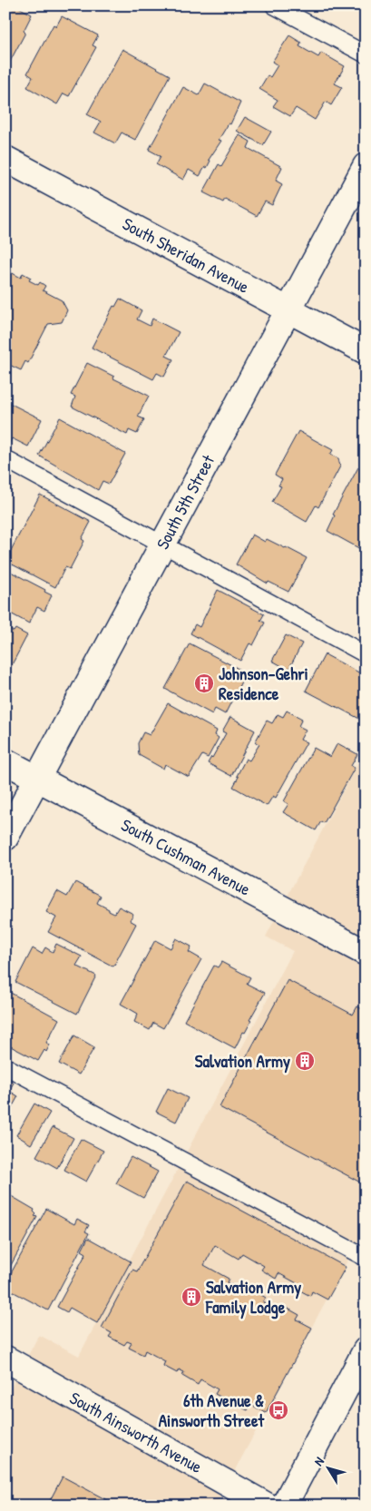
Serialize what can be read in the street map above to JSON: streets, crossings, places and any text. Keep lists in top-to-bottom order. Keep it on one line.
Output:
{"streets":{"street":["South Sheridan Avenue","South 5th Street","South Cushman Avenue","South Ainsworth Avenue"]},"crossings":[["South Sheridan Avenue","South 5th Street"],["South 5th Street","South Cushman Avenue"]],"places":{"building":["Johnson-Gehri Residence","Salvation Army","Salvation Army Family Lodge"],"bus stop":["6th Avenue & Ainsworth Street"]},"north":"top left"}
